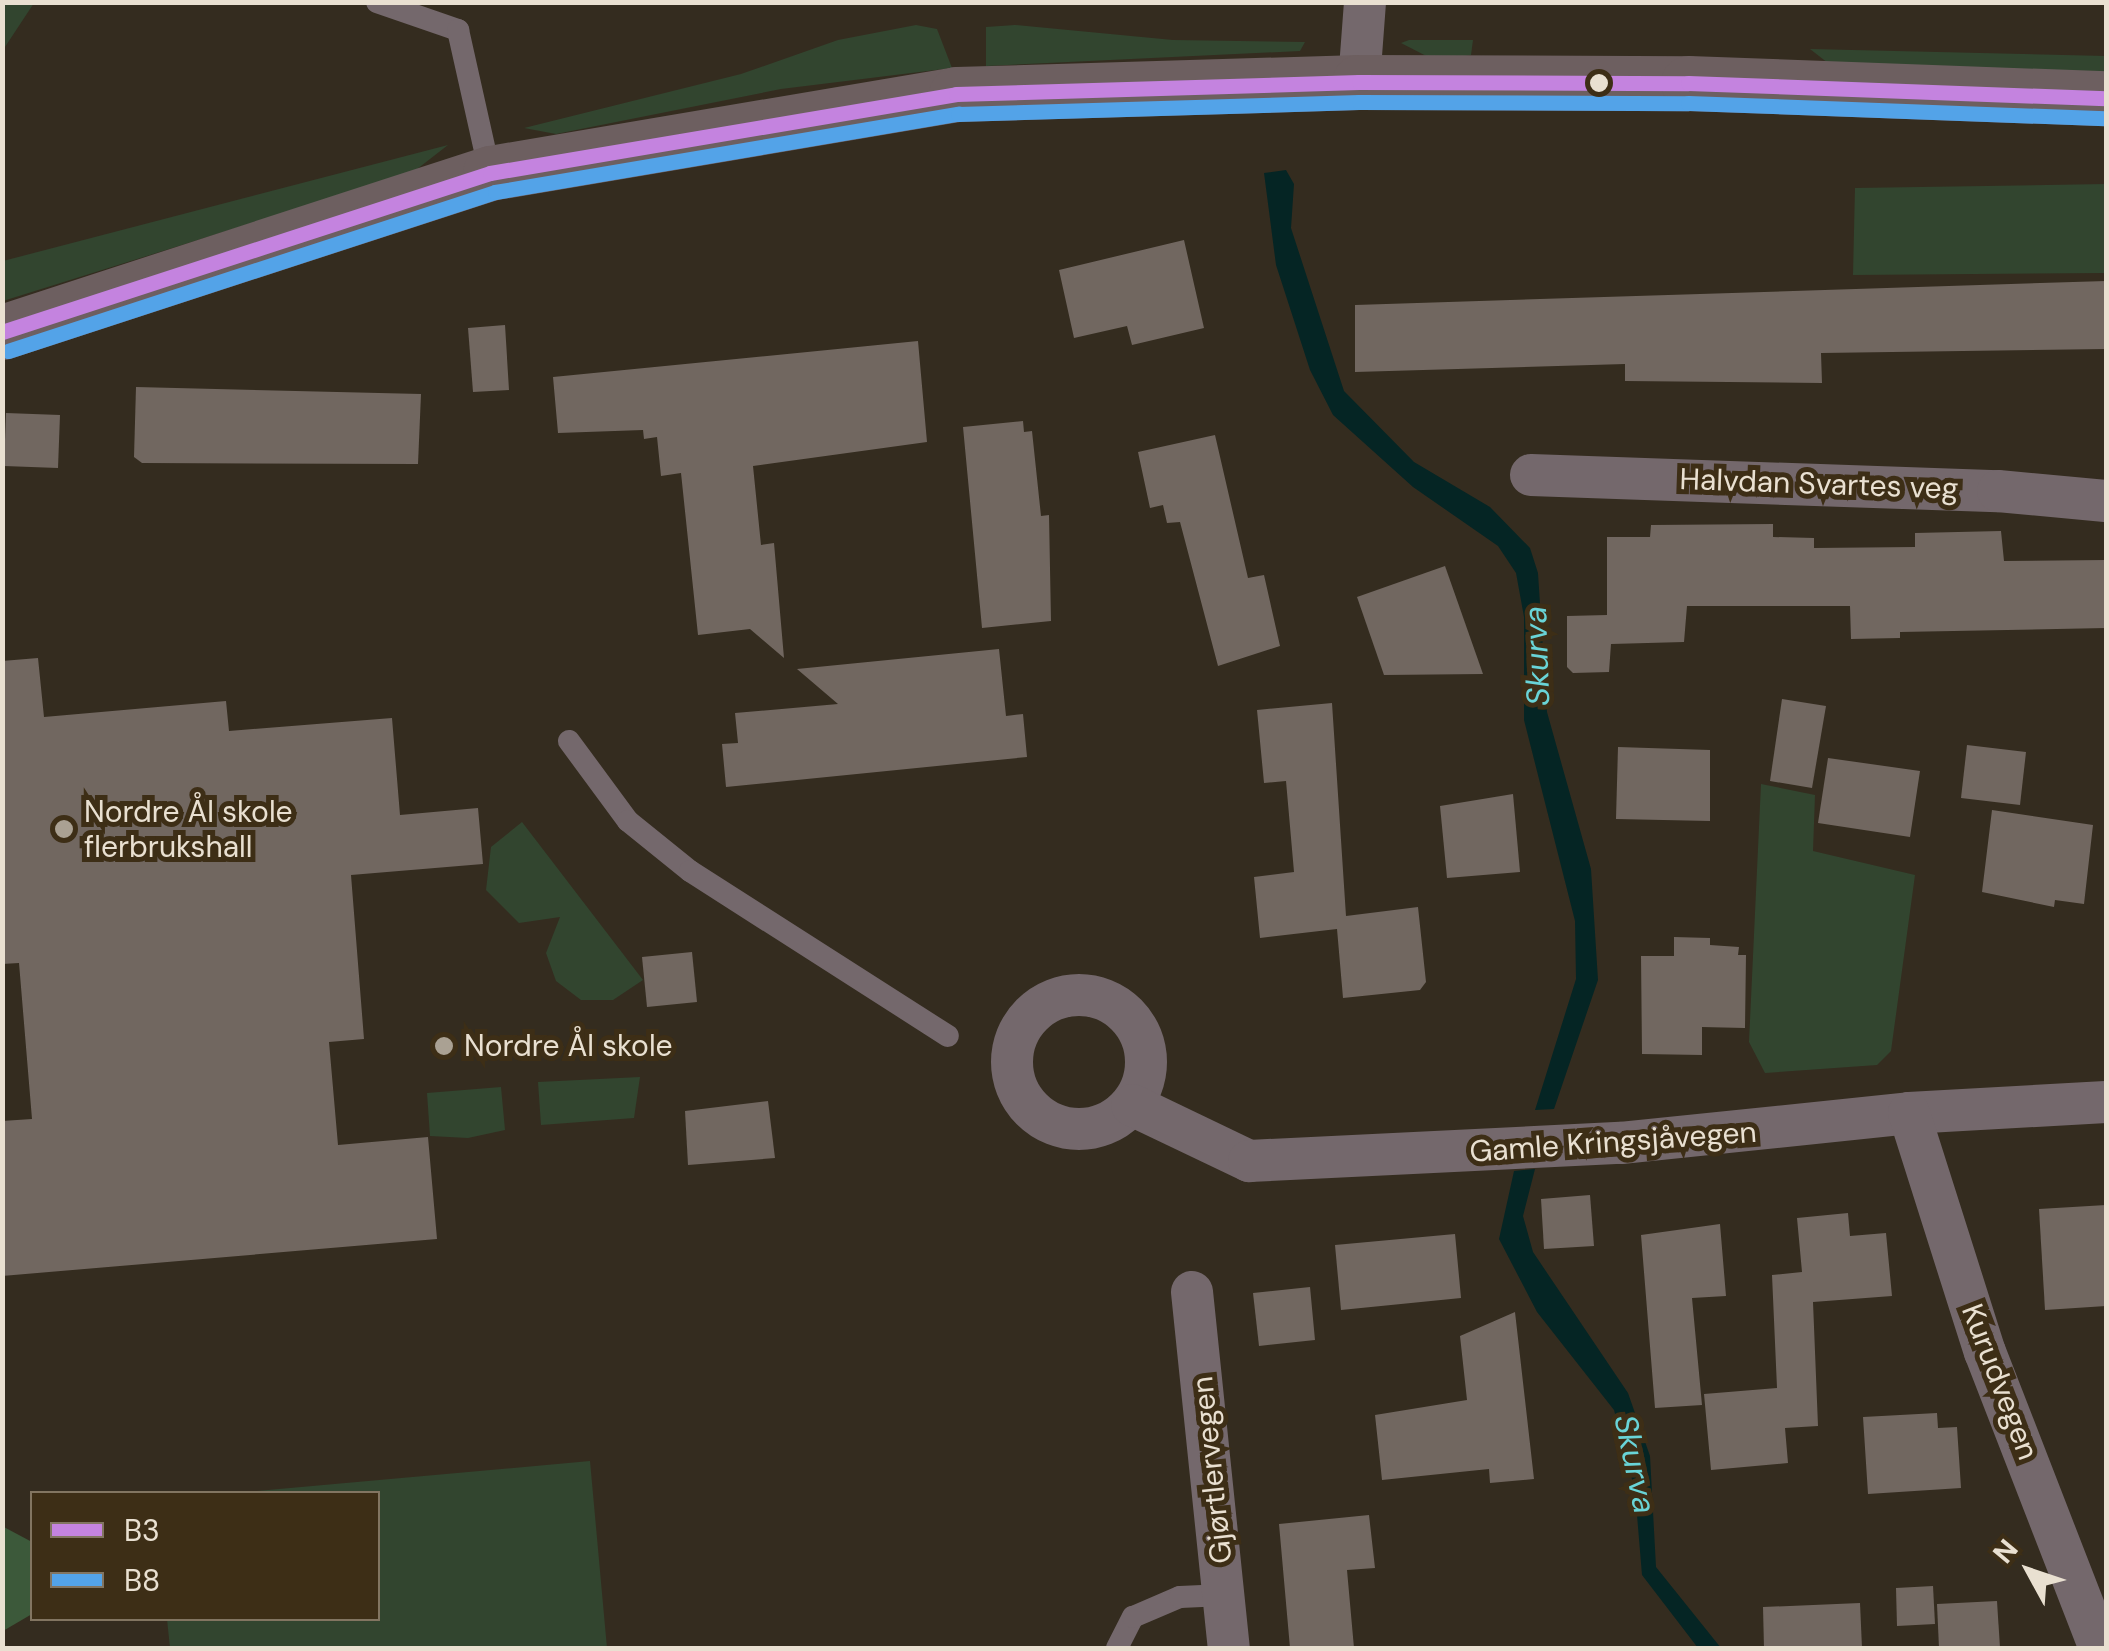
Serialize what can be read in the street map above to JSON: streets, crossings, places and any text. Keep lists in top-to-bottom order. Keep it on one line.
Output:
{"streets":{"street":["Halvdan Svartes veg","Gamle Kringsjåvegen","Kurudvegen","Gjørtlervegen"]},"crossings":[["Gamle Kringsjåvegen","Kurudvegen"]],"water":["Skurva"],"places":["Nordre Ål skole flerbrukshall","Nordre Ål skole"],"lines":["transit line B3","transit line B8"],"legend":["B3","B8"],"north":"top left"}
